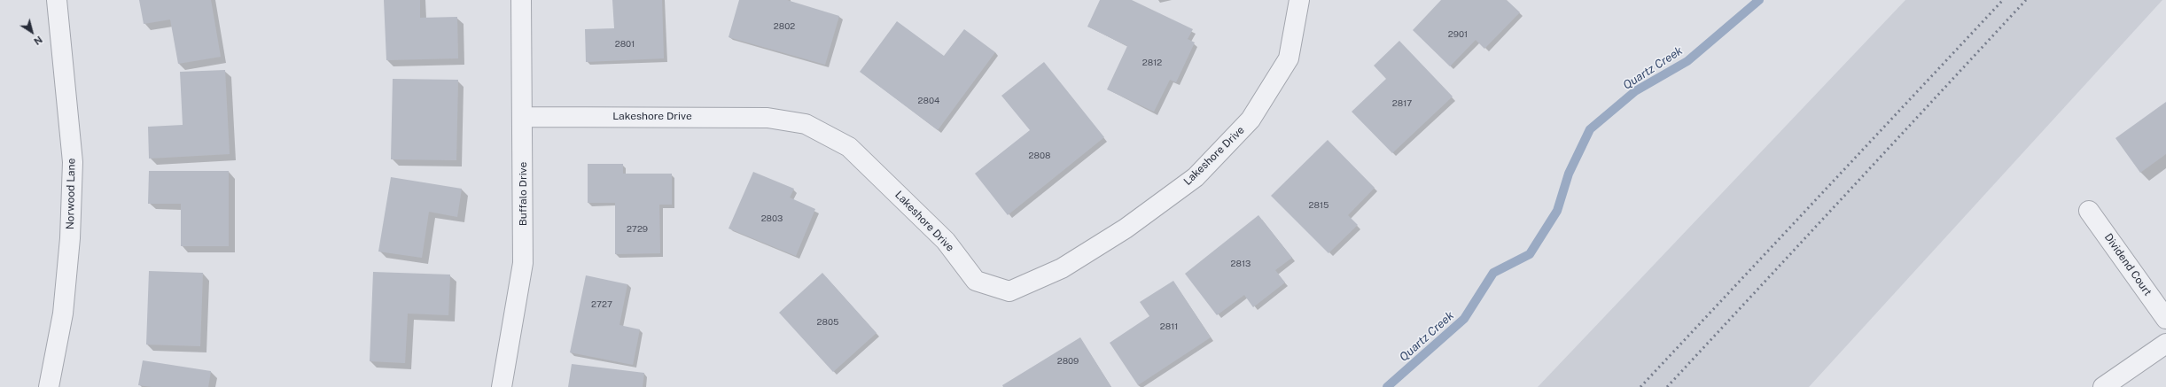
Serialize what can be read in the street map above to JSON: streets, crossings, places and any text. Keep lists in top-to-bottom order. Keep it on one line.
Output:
{"streets":{"street":["Lakeshore Drive","Norwood Lane","Buffalo Drive","Dividend Court"]},"crossings":[["Lakeshore Drive","Buffalo Drive"]],"water":["Quartz Creek"],"house_numbers":["2802","2901","2801","2812","2804","2817","2808","2815","2803","2729","2813","2727","2805","2811","2809"],"north":"bottom right"}
